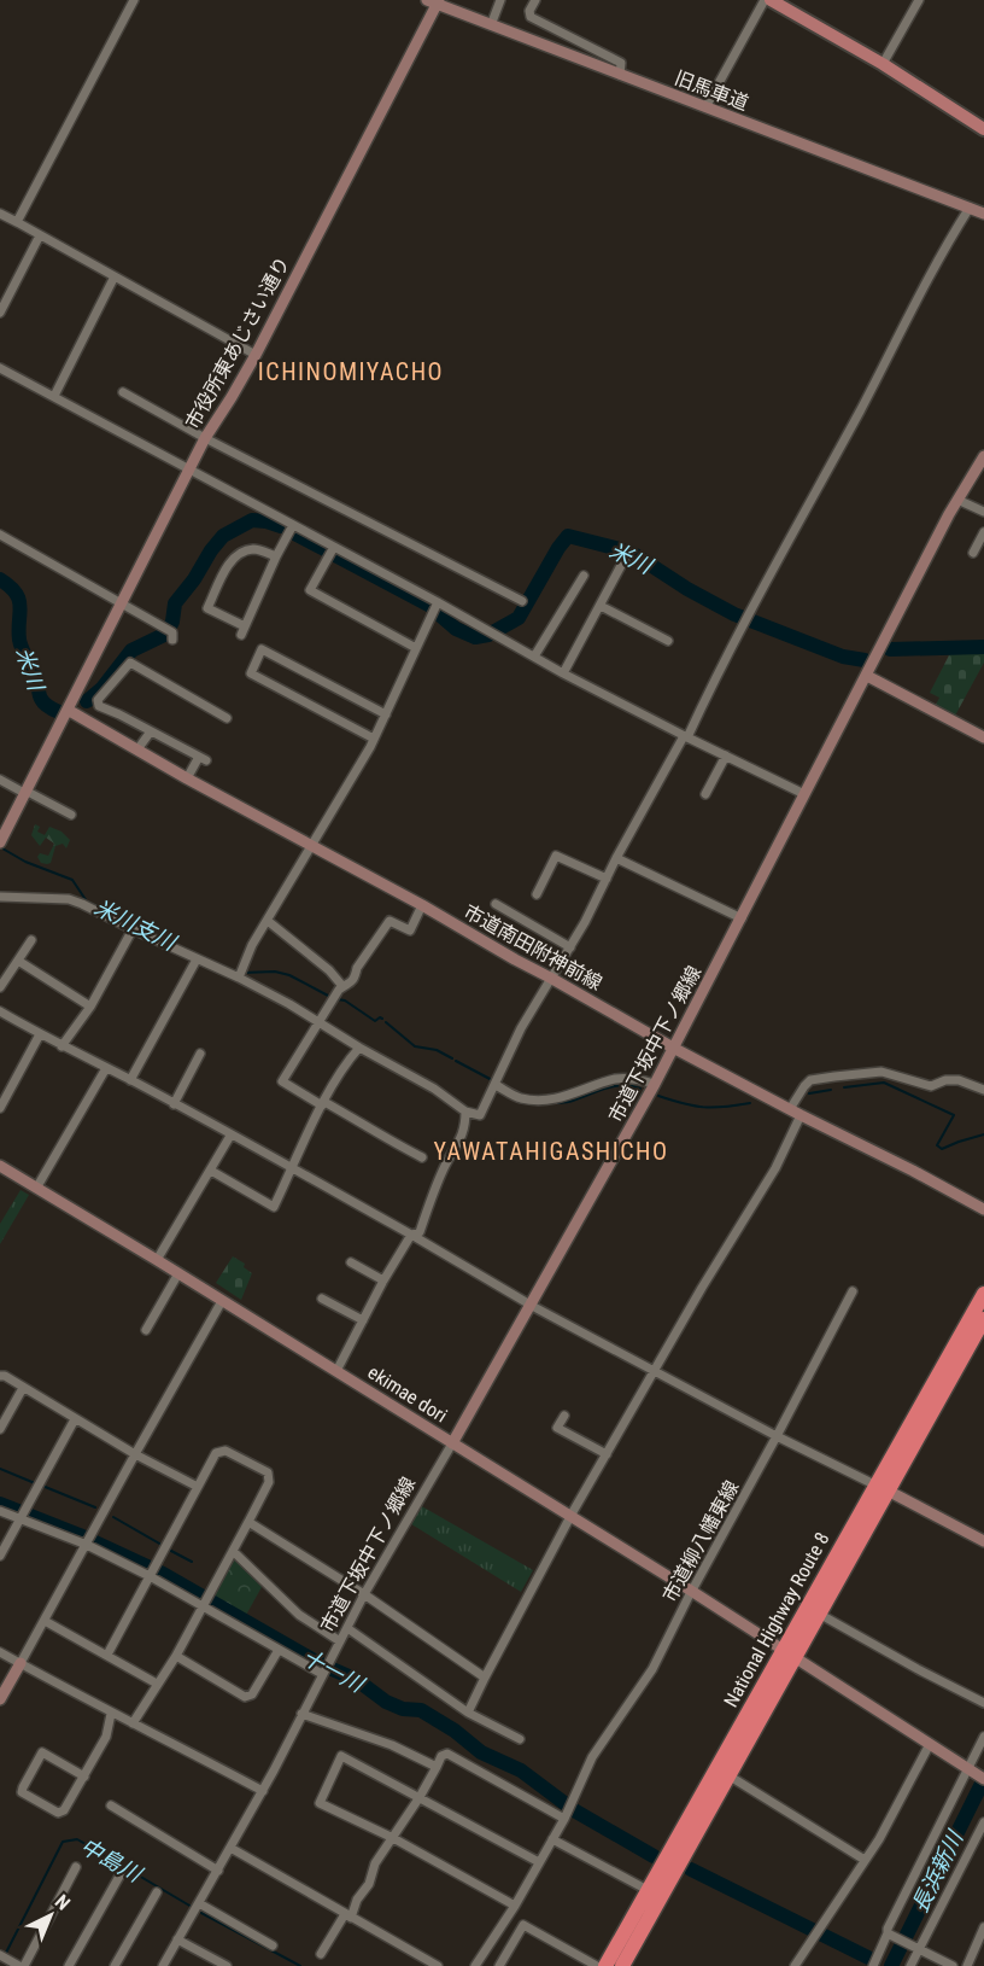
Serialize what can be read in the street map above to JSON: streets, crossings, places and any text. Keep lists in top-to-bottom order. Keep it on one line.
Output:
{"streets":{"highway":["National Highway Route 8"],"street":["旧馬車道","市役所東あじさい通り","市道南田附神前線","市道下坂中下ノ郷線","ekimae dori","市道柳八幡東線"]},"crossings":[["旧馬車道","市役所東あじさい通り"],["市役所東あじさい通り","市道南田附神前線"],["市道南田附神前線","市道下坂中下ノ郷線"],["市道下坂中下ノ郷線","ekimae dori"],["ekimae dori","市道柳八幡東線"],["ekimae dori","National Highway Route 8"]],"districts":["ICHINOMIYACHO","YAWATAHIGASHICHO"],"water":["米川","米川支川","十一川","中島川","長浜新川"],"north":"top right"}
